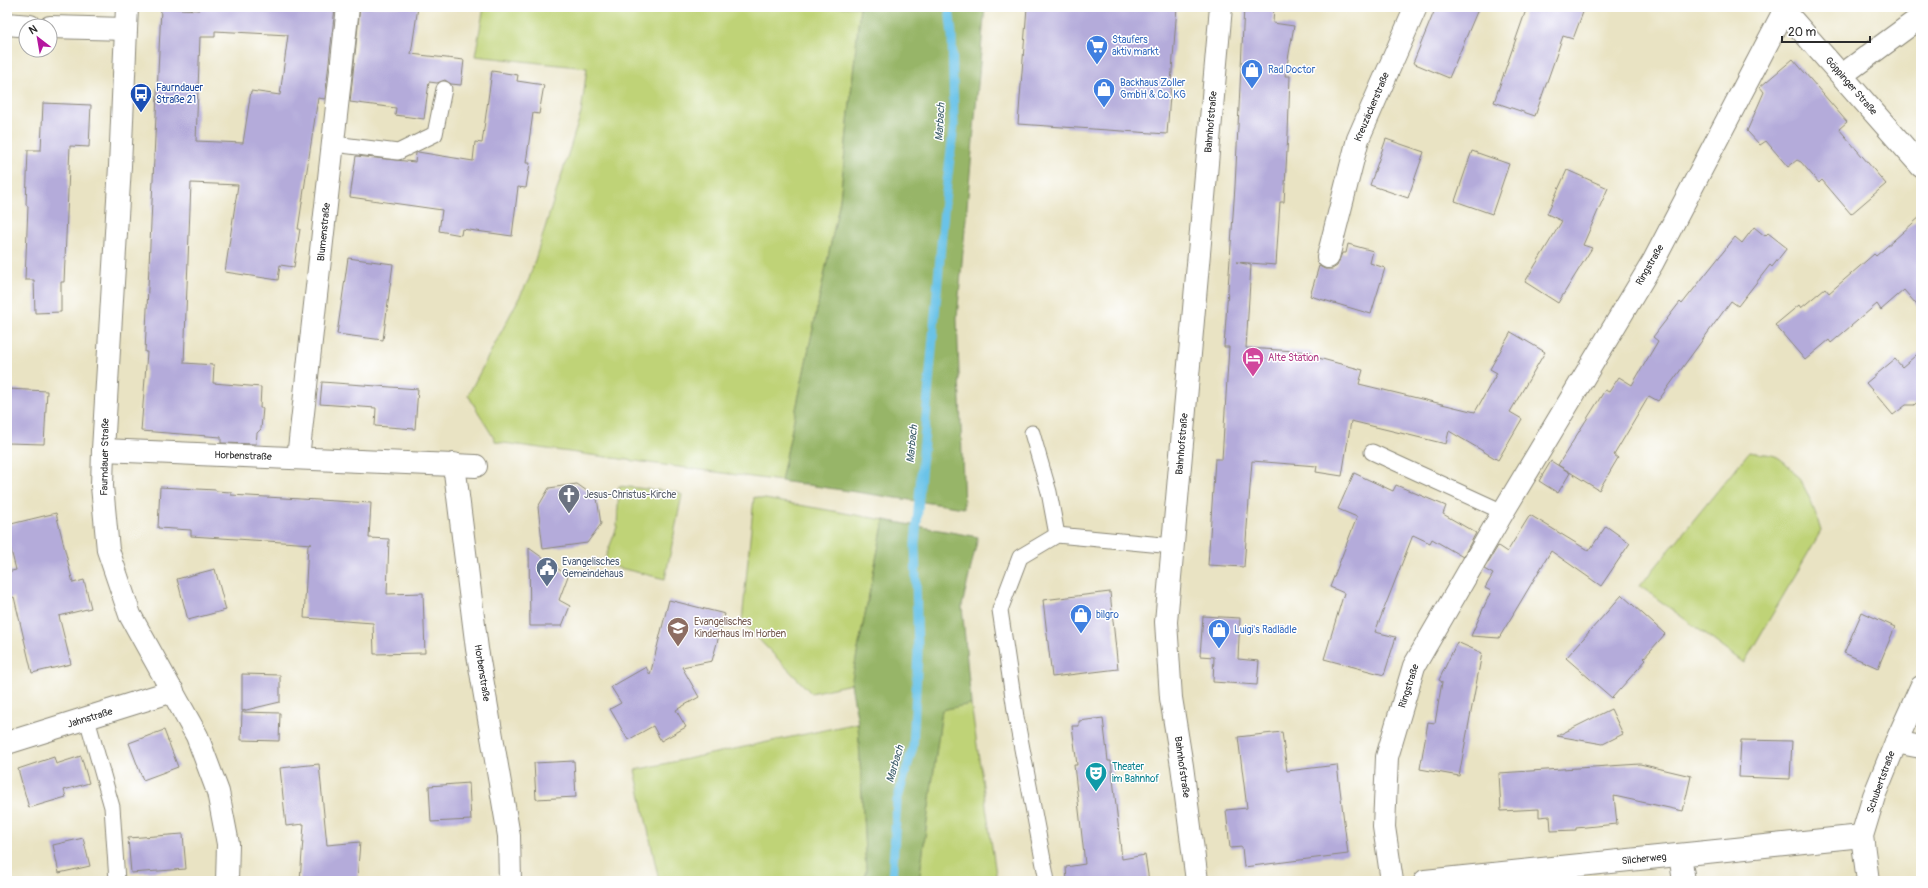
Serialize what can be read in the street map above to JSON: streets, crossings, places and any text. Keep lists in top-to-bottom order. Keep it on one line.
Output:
{"streets":{"street":["Göppinger Straße","Kreuzäckerstraße","Bahnhofstraße","Blumenstraße","Ringstraße","Horbenstraße","Faurndauer Straße","Jahnstraße","Schubertstraße","Silcherweg"]},"crossings":[["Göppinger Straße","Ringstraße"],["Blumenstraße","Horbenstraße"],["Horbenstraße","Faurndauer Straße"],["Faurndauer Straße","Jahnstraße"],["Schubertstraße","Silcherweg"]],"water":["Marbach"],"places":{"supermarket":["Staufers aktiv markt"],"shop":["Rad Doctor","Backhaus Zoller GmbH & Co. KG","bilgro","Luigi's Radlädle"],"bus stop":["Faurndauer Straße 21"],"hotel":["Alte Station"],"church":["Jesus-Christus-Kirche"],"public building":["Evangelisches Gemeindehaus"],"school or university":["Evangelisches Kinderhaus Im Horben"],"theatre":["Theater im Bahnhof"]},"scale_bar":"20 m","north":"top left"}
